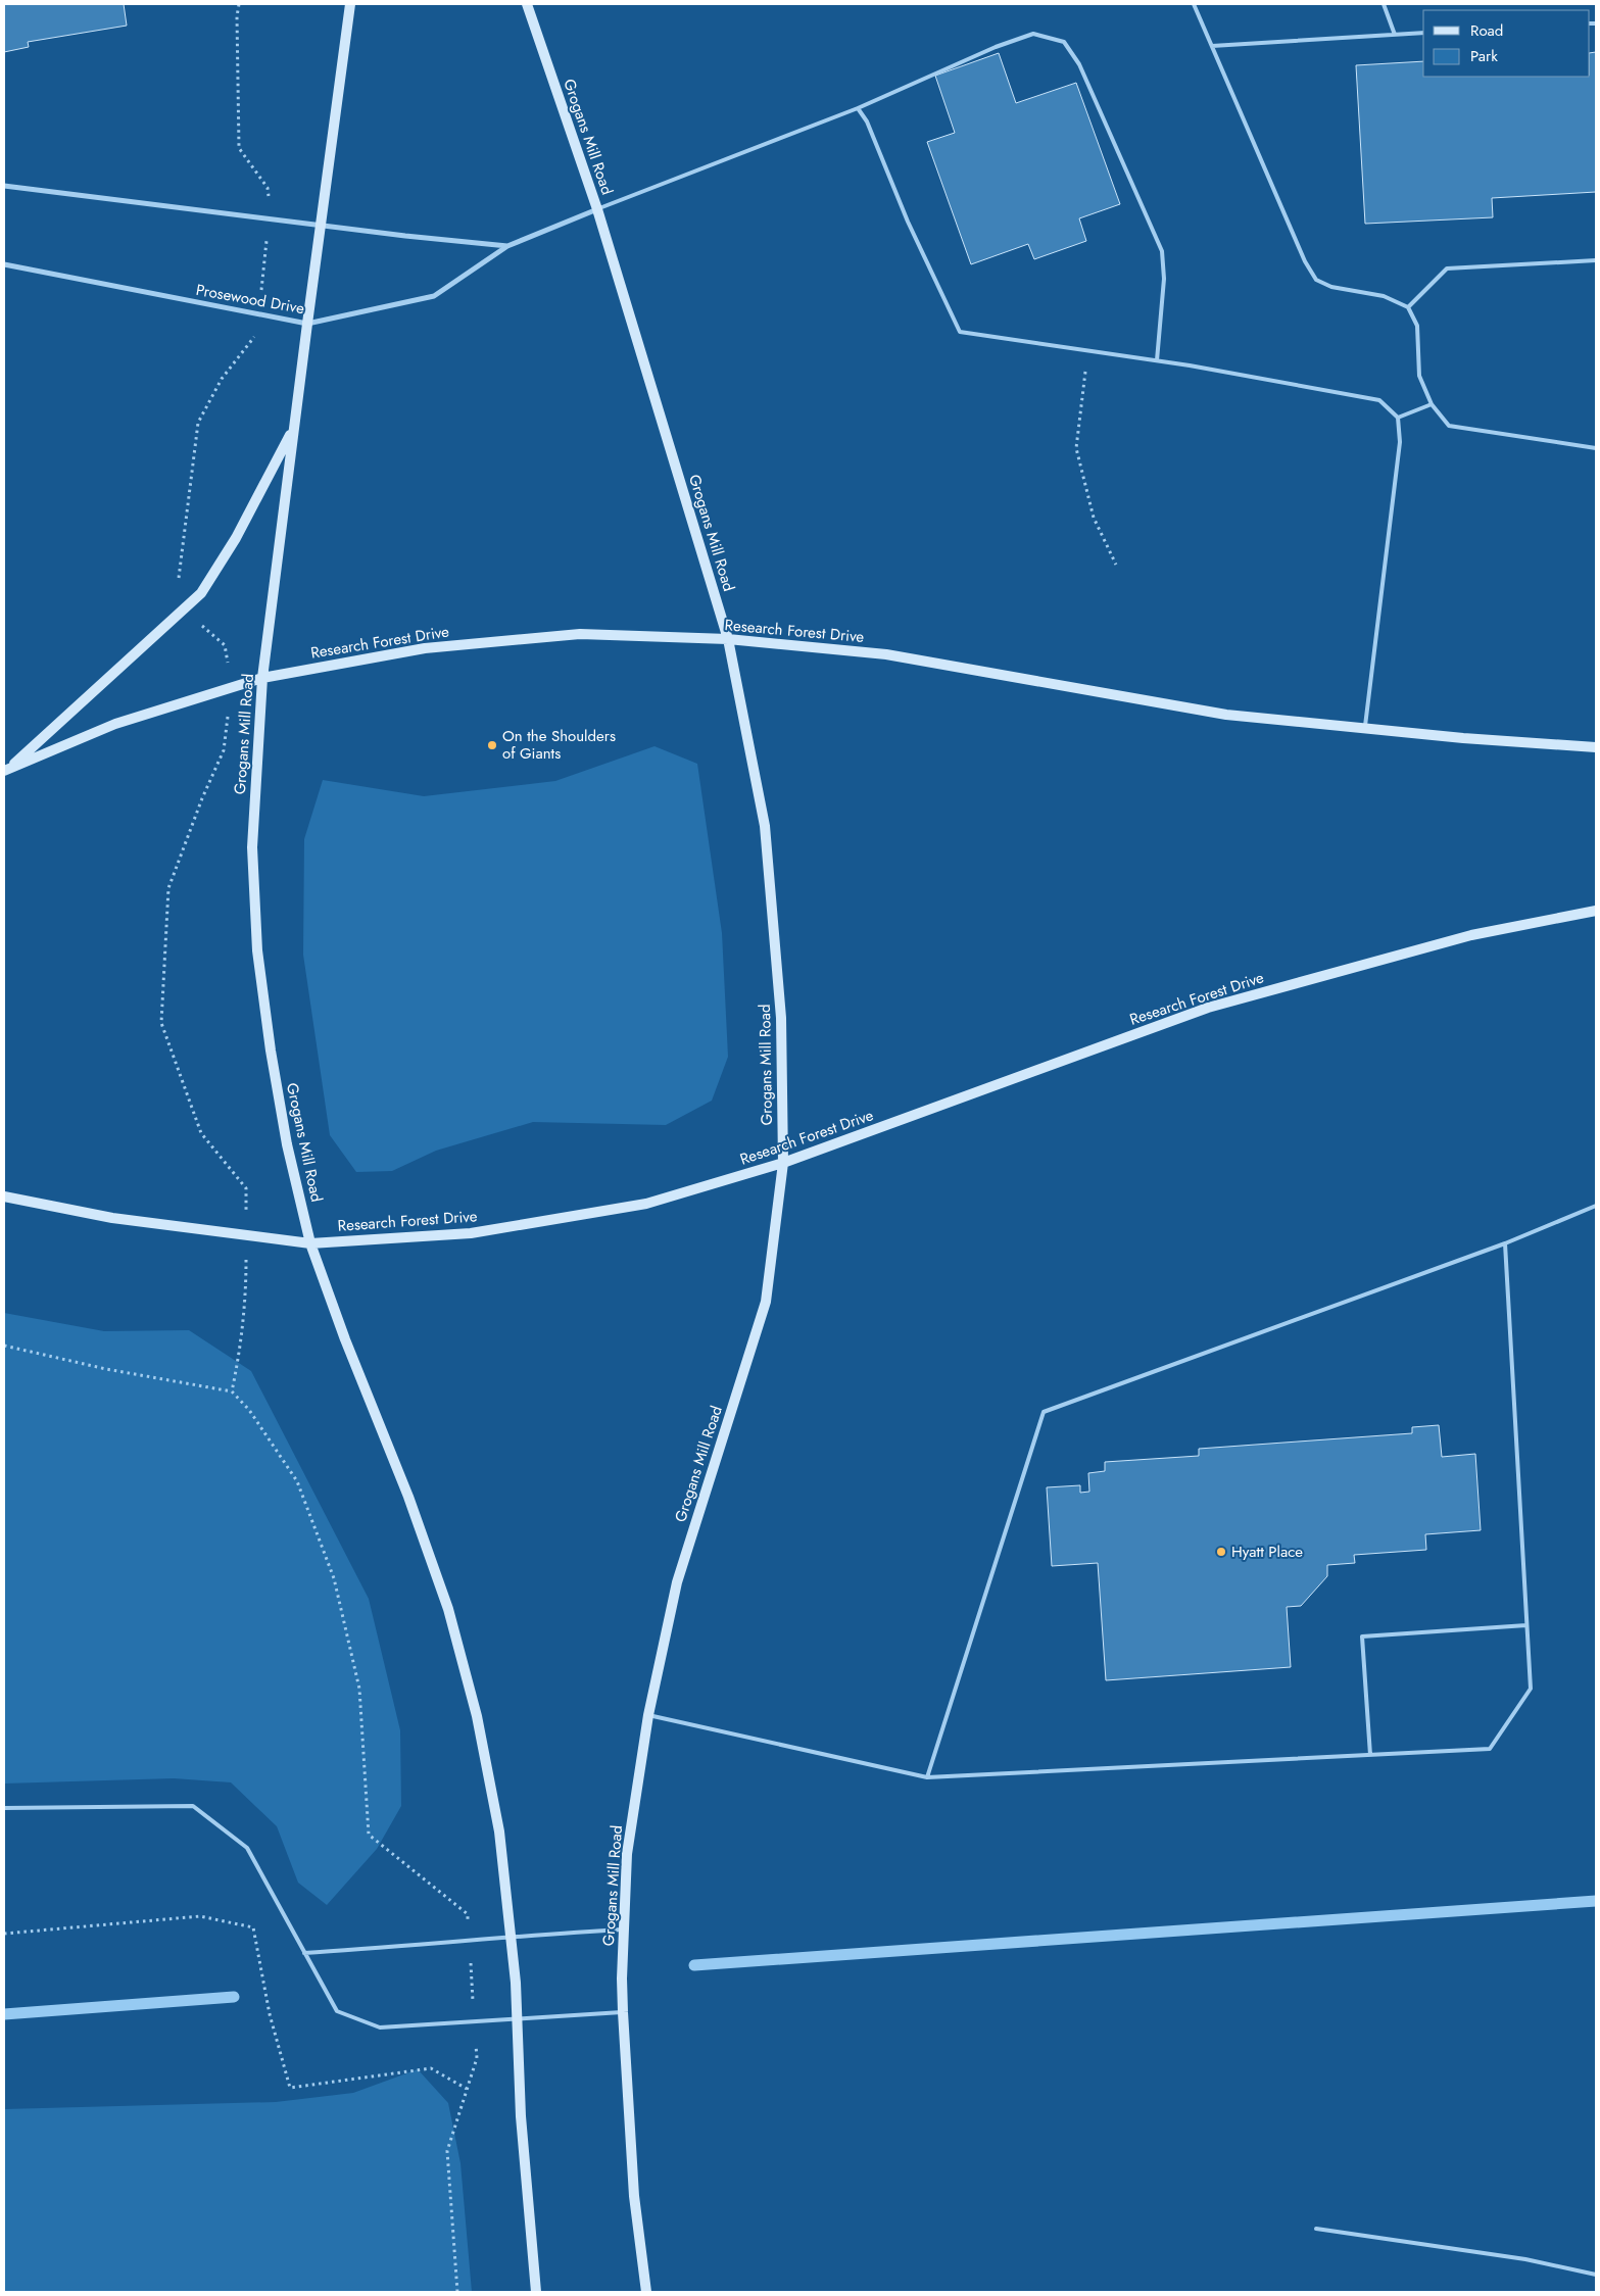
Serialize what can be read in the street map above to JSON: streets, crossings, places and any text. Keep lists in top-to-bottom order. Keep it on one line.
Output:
{"streets":{"main road":["Grogans Mill Road","Research Forest Drive"],"street":["Prosewood Drive"]},"crossings":[["Grogans Mill Road","Prosewood Drive"],["Grogans Mill Road","Research Forest Drive"]],"places":["On the Shoulders of Giants","Hyatt Place"],"legend":["Road","Park"]}
